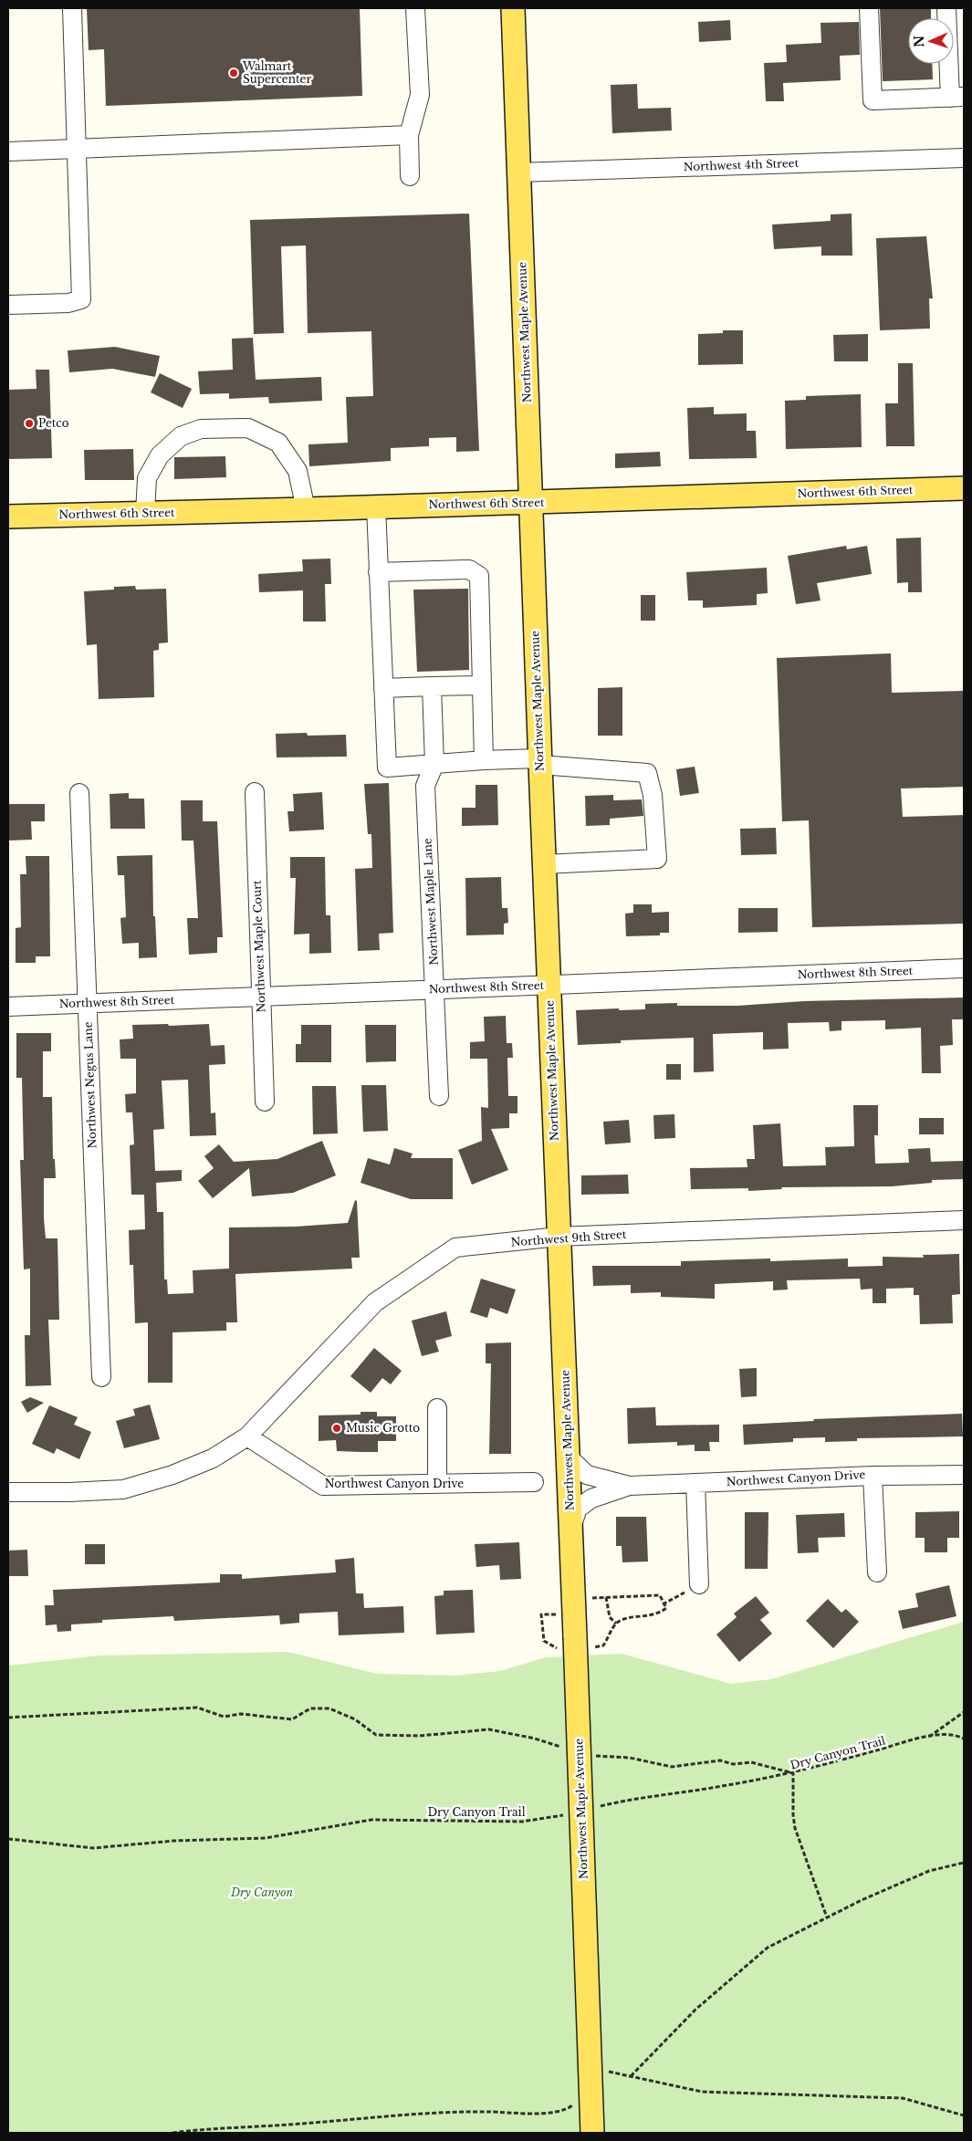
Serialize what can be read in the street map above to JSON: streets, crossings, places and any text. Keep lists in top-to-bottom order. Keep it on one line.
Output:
{"streets":{"main road":["Northwest Maple Avenue","Northwest 6th Street"],"street":["Northwest 4th Street","Northwest Maple Lane","Northwest Maple Court","Northwest 8th Street","Northwest Negus Lane","Northwest 9th Street","Northwest Canyon Drive"],"path":["Dry Canyon Trail"]},"crossings":[["Northwest 4th Street","Northwest Maple Avenue"],["Northwest Maple Avenue","Northwest 6th Street"],["Northwest Maple Avenue","Northwest 8th Street"],["Northwest Maple Avenue","Northwest 9th Street"],["Northwest Maple Avenue","Northwest Canyon Drive"],["Northwest Maple Lane","Northwest 8th Street"],["Northwest Maple Court","Northwest 8th Street"],["Northwest 8th Street","Northwest Negus Lane"],["Northwest 9th Street","Northwest Canyon Drive"]],"parks":["Dry Canyon"],"places":["Walmart Supercenter","Petco","Music Grotto"],"north":"left"}
